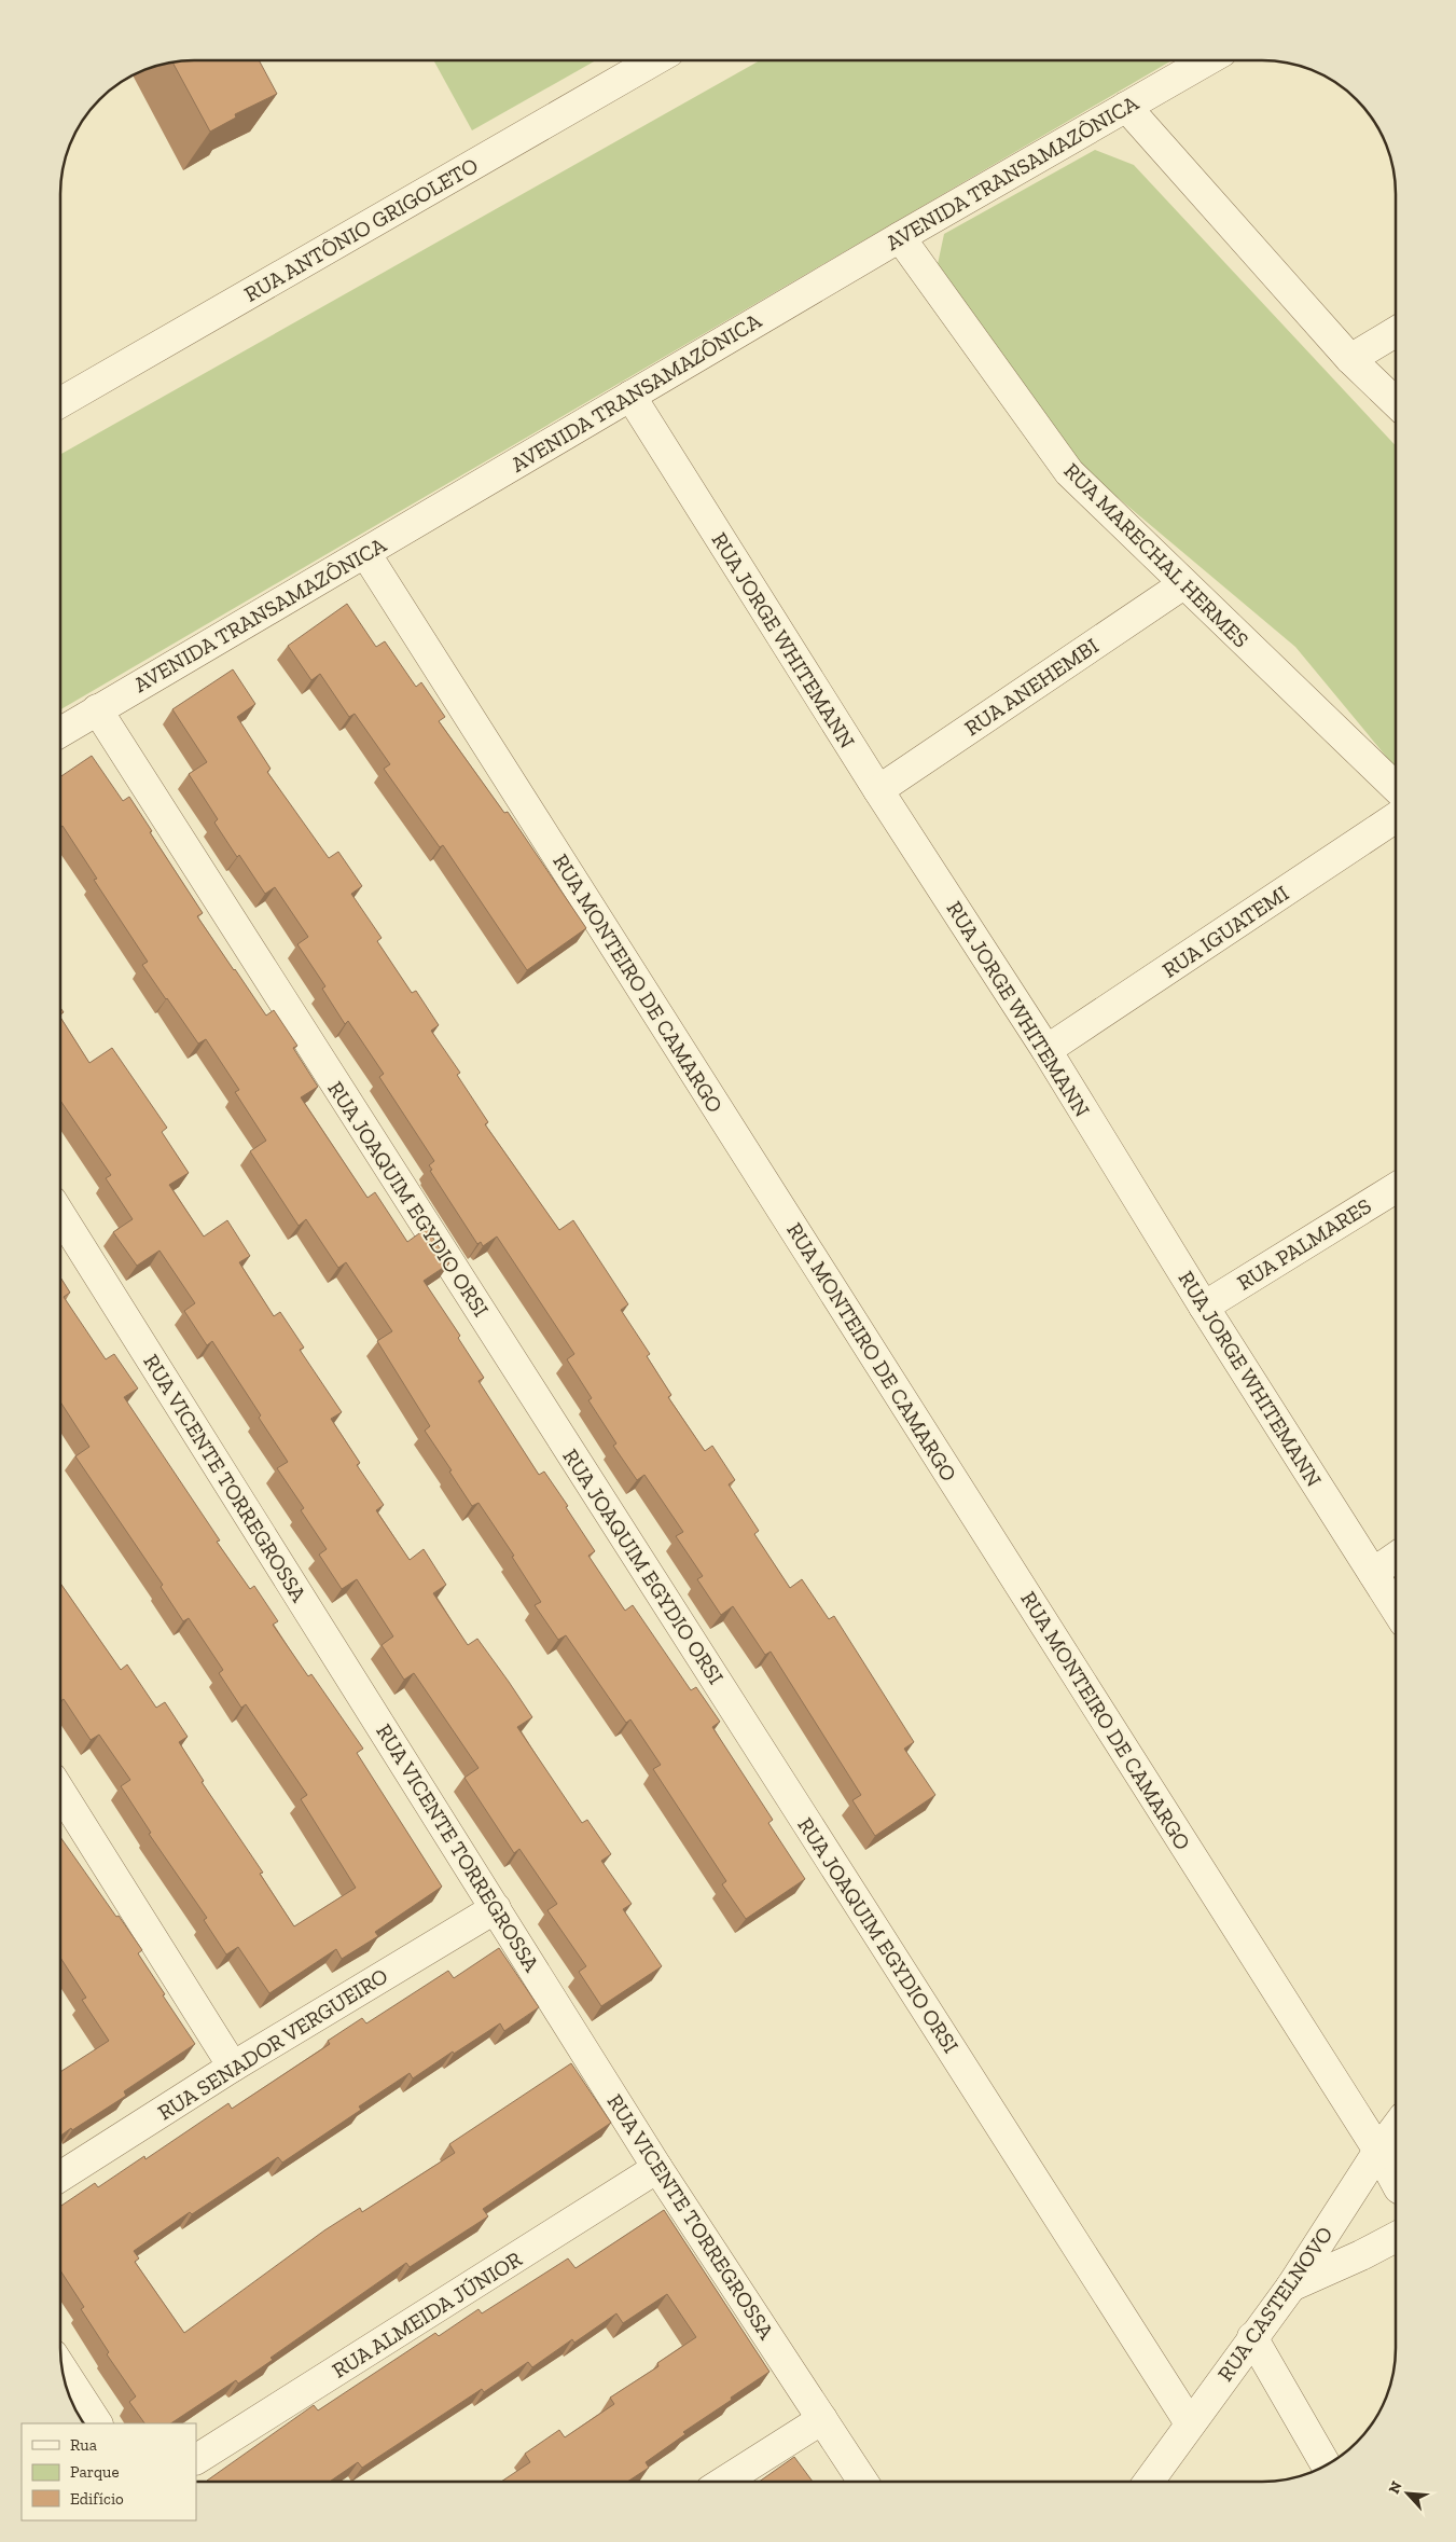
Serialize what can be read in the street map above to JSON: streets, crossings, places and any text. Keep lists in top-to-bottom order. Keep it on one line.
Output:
{"streets":{"street":["AVENIDA TRANSAMAZÔNICA","RUA ANTÔNIO GRIGOLETO","RUA MARECHAL HERMES","RUA JORGE WHITEMANN","RUA ANEHEMBI","RUA IGUATEMI","RUA MONTEIRO DE CAMARGO","RUA JOAQUIM EGYDIO ORSI","RUA PALMARES","RUA VICENTE TORREGROSSA","RUA SENADOR VERGUEIRO","RUA CASTELNOVO","RUA ALMEIDA JÚNIOR"]},"crossings":[["AVENIDA TRANSAMAZÔNICA","RUA MARECHAL HERMES"],["AVENIDA TRANSAMAZÔNICA","RUA JORGE WHITEMANN"],["AVENIDA TRANSAMAZÔNICA","RUA MONTEIRO DE CAMARGO"],["AVENIDA TRANSAMAZÔNICA","RUA JOAQUIM EGYDIO ORSI"],["RUA MARECHAL HERMES","RUA ANEHEMBI"],["RUA JORGE WHITEMANN","RUA ANEHEMBI"],["RUA JORGE WHITEMANN","RUA IGUATEMI"],["RUA JORGE WHITEMANN","RUA PALMARES"],["RUA MONTEIRO DE CAMARGO","RUA CASTELNOVO"],["RUA JOAQUIM EGYDIO ORSI","RUA CASTELNOVO"],["RUA VICENTE TORREGROSSA","RUA SENADOR VERGUEIRO"],["RUA VICENTE TORREGROSSA","RUA ALMEIDA JÚNIOR"]],"legend":["Rua","Parque","Edifício"],"north":"top left"}
